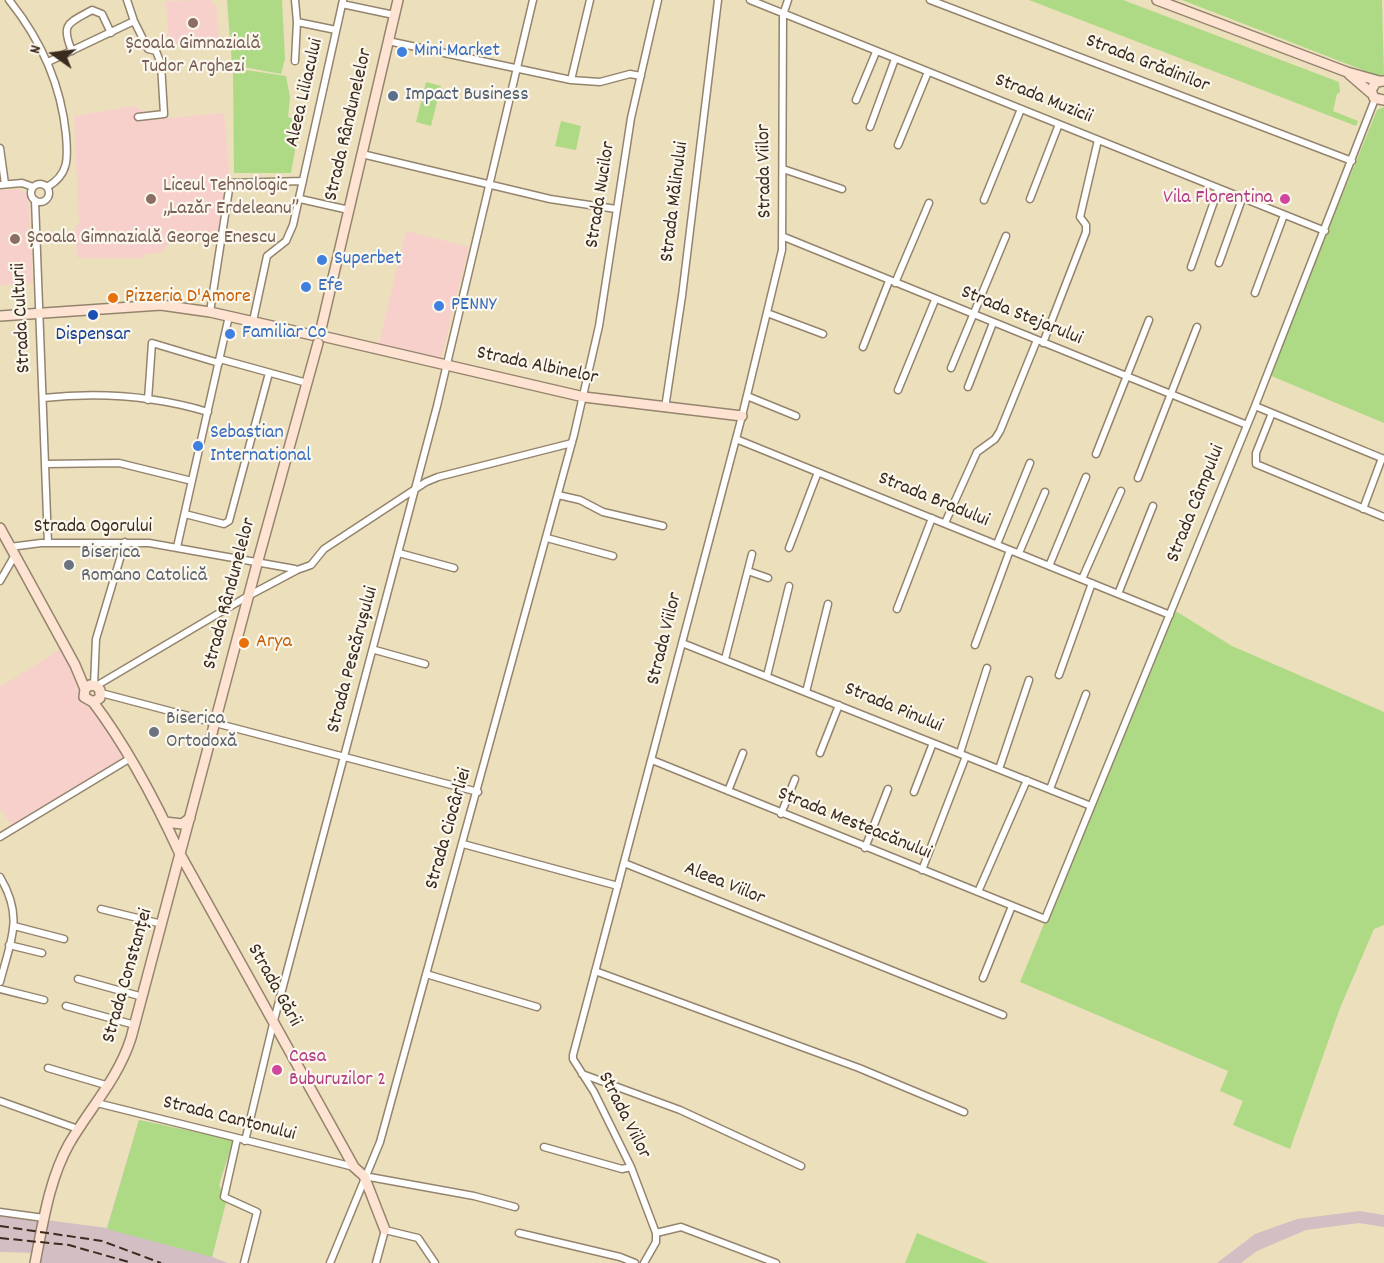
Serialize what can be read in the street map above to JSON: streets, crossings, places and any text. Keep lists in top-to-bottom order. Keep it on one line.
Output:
{"streets":{"street":["Strada Grădinilor","Aleea Liliacului","Strada Muzicii","Strada Rândunelelor","Strada Viilor","Strada Nucilor","Strada Mălinului","Strada Stejarului","Strada Culturii","Strada Albinelor","Strada Bradului","Strada Câmpului","Strada Ogorului","Strada Pescărușului","Strada Pinului","Strada Mesteacănului","Strada Ciocârliei","Aleea Viilor","Strada Constanței","Strada Gării","Strada Cantonului"]},"crossings":[["Strada Grădinilor","Strada Câmpului"],["Aleea Liliacului","Strada Albinelor"],["Strada Muzicii","Strada Viilor"],["Strada Muzicii","Strada Câmpului"],["Strada Rândunelelor","Strada Albinelor"],["Strada Rândunelelor","Strada Ogorului"],["Strada Rândunelelor","Strada Constanței"],["Strada Rândunelelor","Strada Gării"],["Strada Viilor","Strada Stejarului"],["Strada Viilor","Strada Albinelor"],["Strada Viilor","Strada Bradului"],["Strada Viilor","Strada Pinului"],["Strada Viilor","Strada Mesteacănului"],["Strada Viilor","Aleea Viilor"],["Strada Nucilor","Strada Albinelor"],["Strada Nucilor","Strada Ciocârliei"],["Strada Mălinului","Strada Albinelor"],["Strada Stejarului","Strada Câmpului"],["Strada Culturii","Strada Albinelor"],["Strada Culturii","Strada Ogorului"],["Strada Albinelor","Strada Ogorului"],["Strada Albinelor","Strada Pescărușului"],["Strada Albinelor","Strada Ciocârliei"],["Strada Bradului","Strada Câmpului"],["Strada Câmpului","Strada Pinului"],["Strada Câmpului","Strada Mesteacănului"],["Strada Pescărușului","Strada Gării"],["Strada Pescărușului","Strada Cantonului"],["Strada Ciocârliei","Strada Gării"],["Strada Constanței","Strada Gării"],["Strada Constanței","Strada Cantonului"],["Strada Gării","Strada Cantonului"]],"places":["Școala Gimnazială Tudor Arghezi","Mini Market","Impact Business","Liceul Tehnologic „Lazăr Erdeleanu”","Vila Florentina","Școala Gimnazială George Enescu","Superbet","Efe","Pizzeria D'Amore","PENNY","Dispensar","Familiar Co","Sebastian International","Biserica Romano Catolică","Arya","Biserica Ortodoxă","Casa Buburuzilor 2"],"north":"left"}
